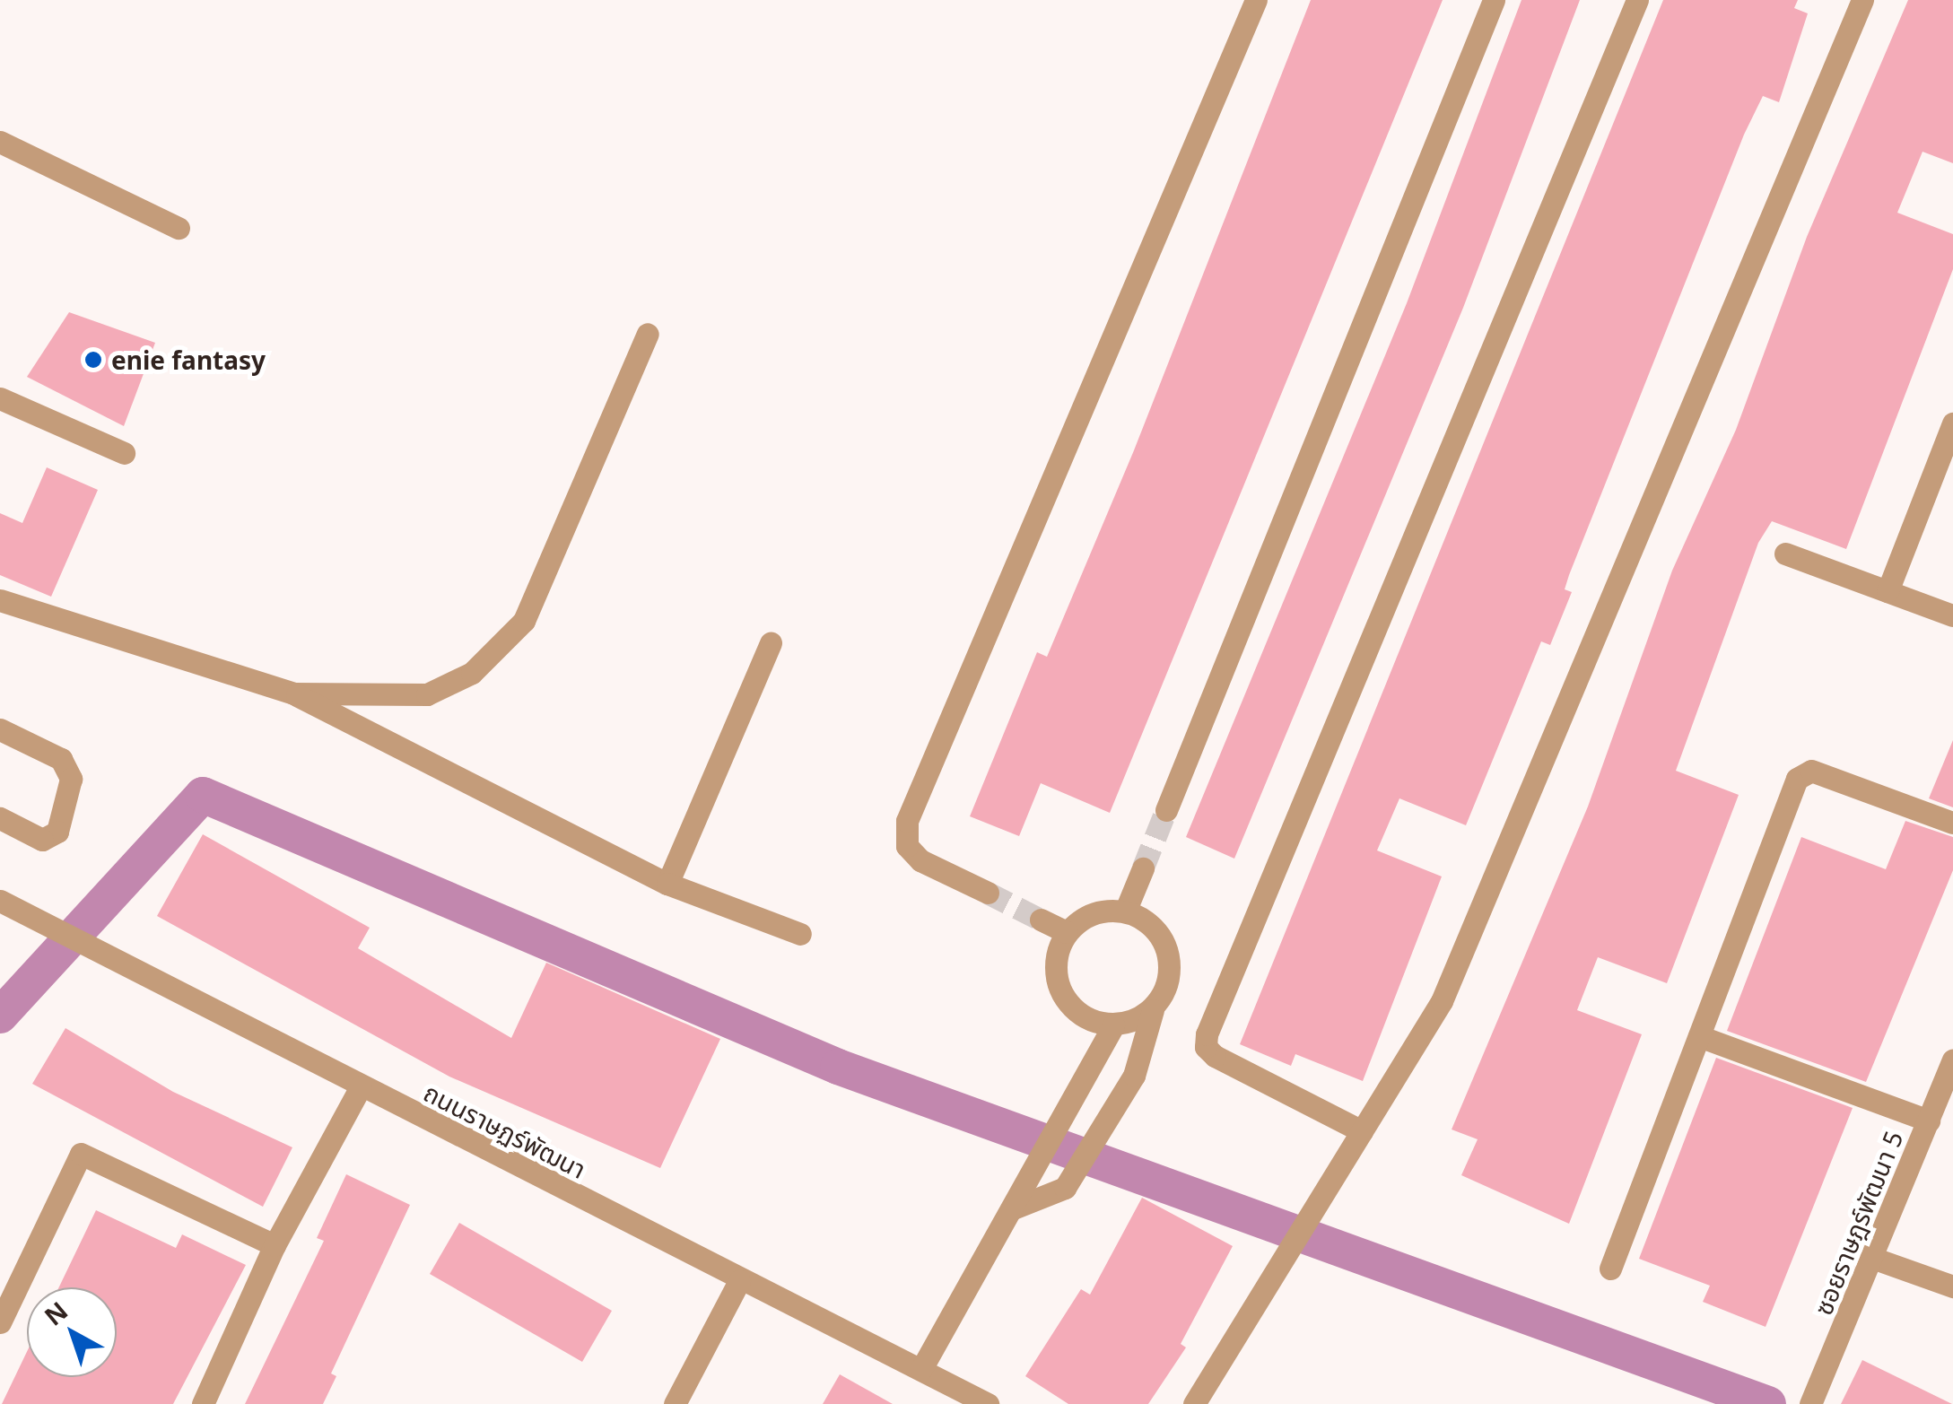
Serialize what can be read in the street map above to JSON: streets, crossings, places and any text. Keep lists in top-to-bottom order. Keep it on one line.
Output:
{"streets":{"street":["ถนนราษฏร์พัฒนา","ซอยราษฎร์พัฒนา 5"]},"places":["enie fantasy"],"north":"top left"}
